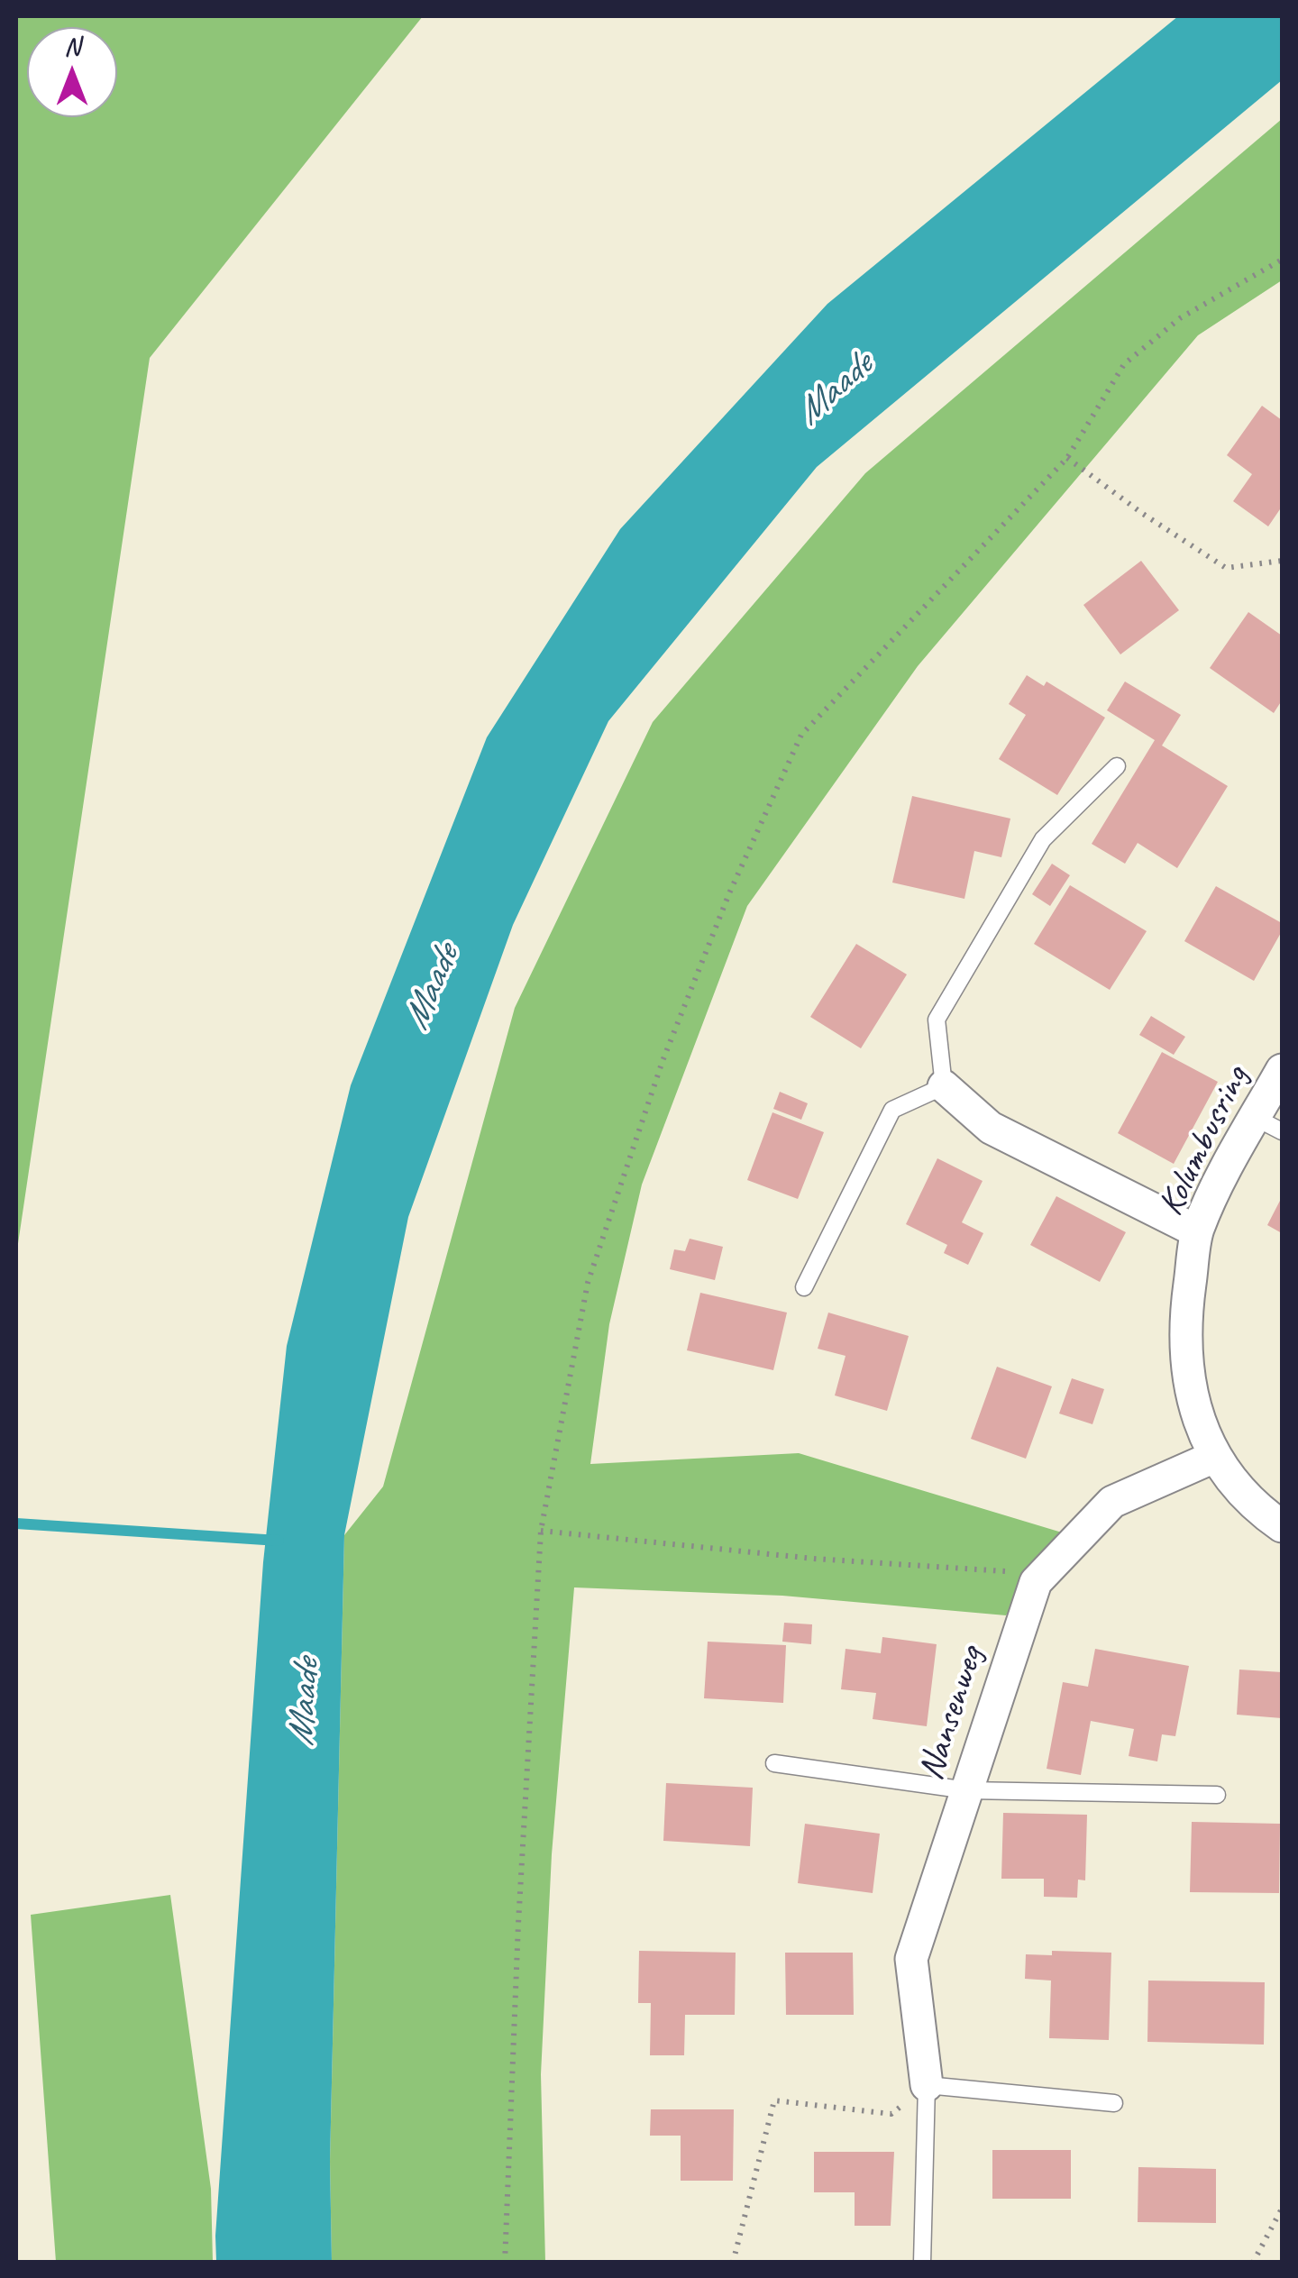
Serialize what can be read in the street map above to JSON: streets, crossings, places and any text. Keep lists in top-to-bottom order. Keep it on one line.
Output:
{"streets":{"street":["Kolumbusring","Nansenweg"]},"crossings":[["Kolumbusring","Nansenweg"]],"water":["Maade"],"north":"top"}
